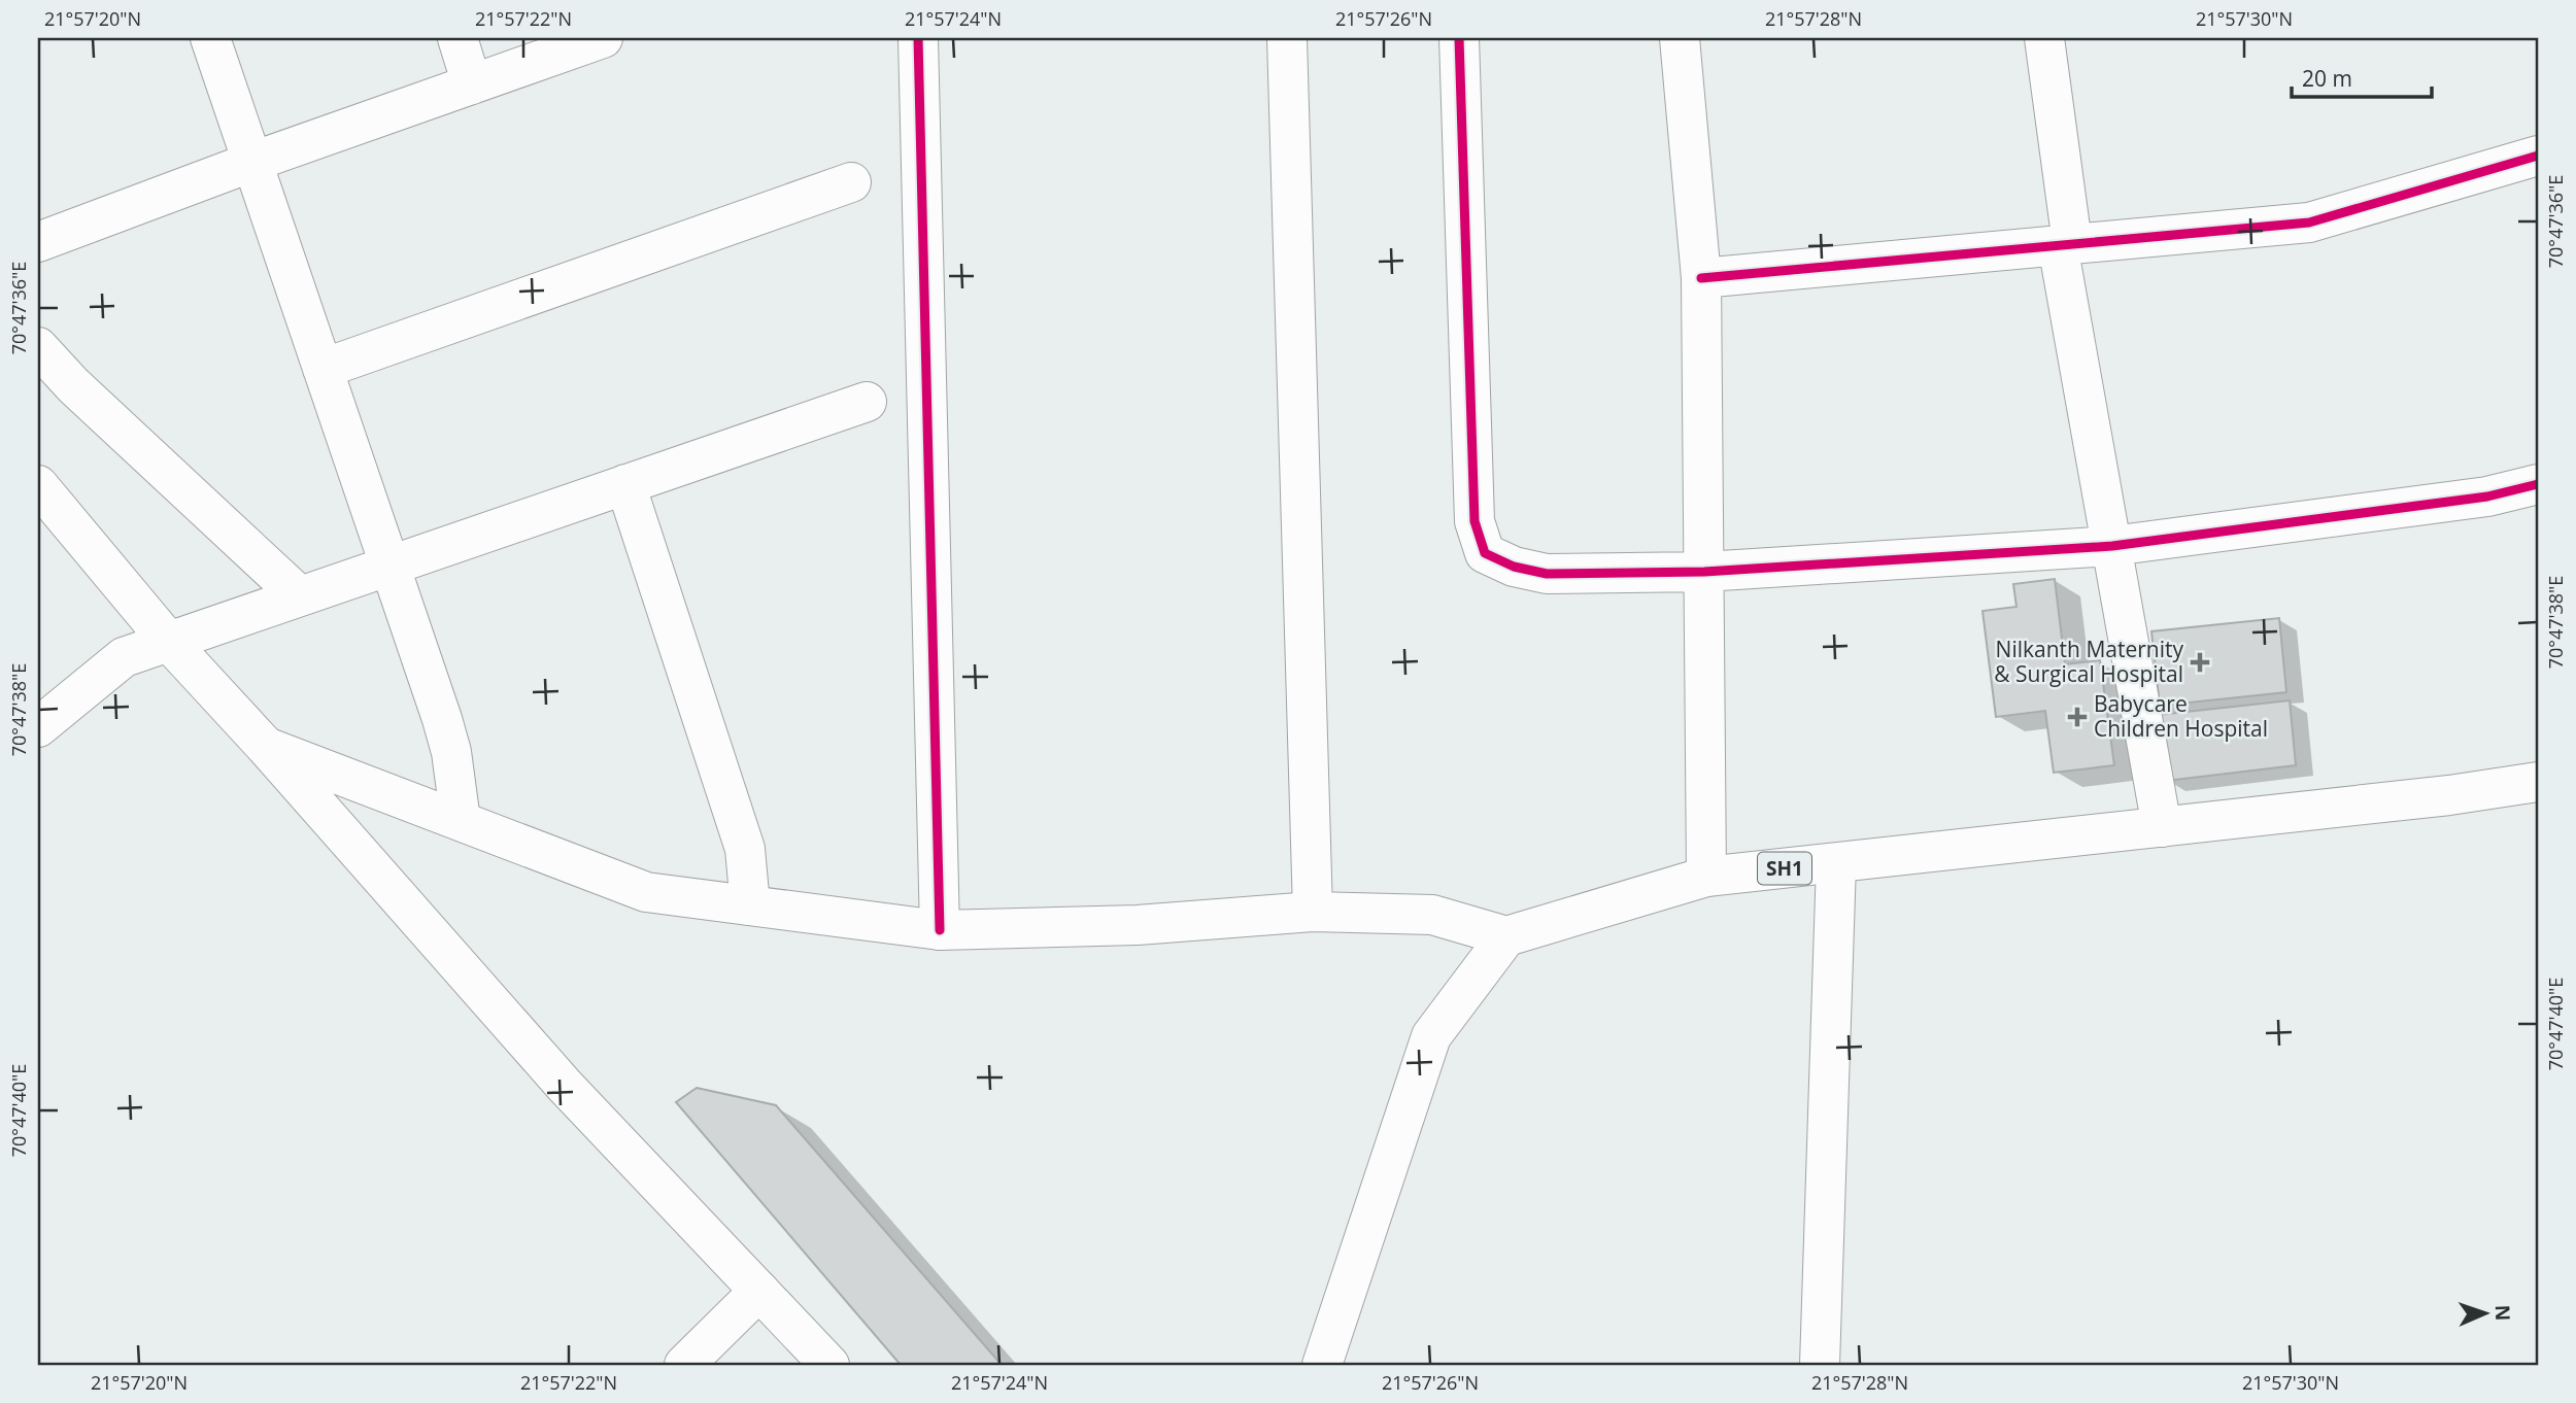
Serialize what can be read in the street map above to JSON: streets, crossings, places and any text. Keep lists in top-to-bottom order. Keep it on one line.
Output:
{"streets":{"street":["SH1"]},"places":{"health":["Nilkanth Maternity & Surgical Hospital","Babycare Children Hospital"]},"scale_bar":"20 m","north":"right","coordinates":["21°57'20\"N","21°57'22\"N","21°57'24\"N","21°57'26\"N","21°57'28\"N","21°57'30\"N","70°47'36\"E","70°47'38\"E","70°47'40\"E"]}
